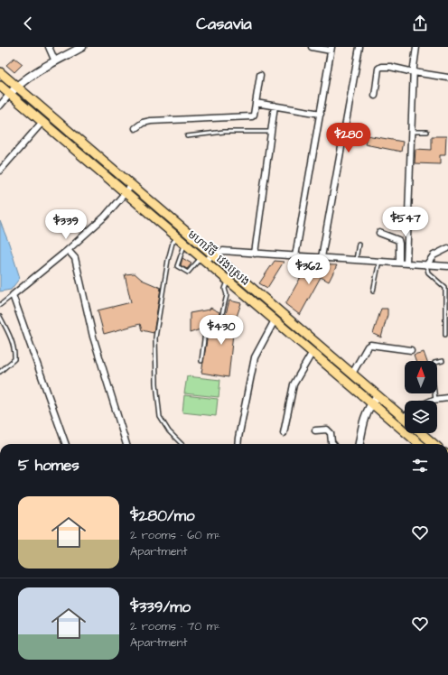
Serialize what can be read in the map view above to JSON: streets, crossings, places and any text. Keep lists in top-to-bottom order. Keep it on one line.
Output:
{"streets":{"main road":["មហាវិថី វេងស្រេង"]},"north":"top","page":{"header":"Casavia","price":["$280","$547","$339","$362","$430"],"heading":"5 homes","list":[{"name":"$280/mo","note":"2 rooms · 60 m² · Apartment"},{"name":"$339/mo","note":"2 rooms · 70 m² · Apartment"}]}}
